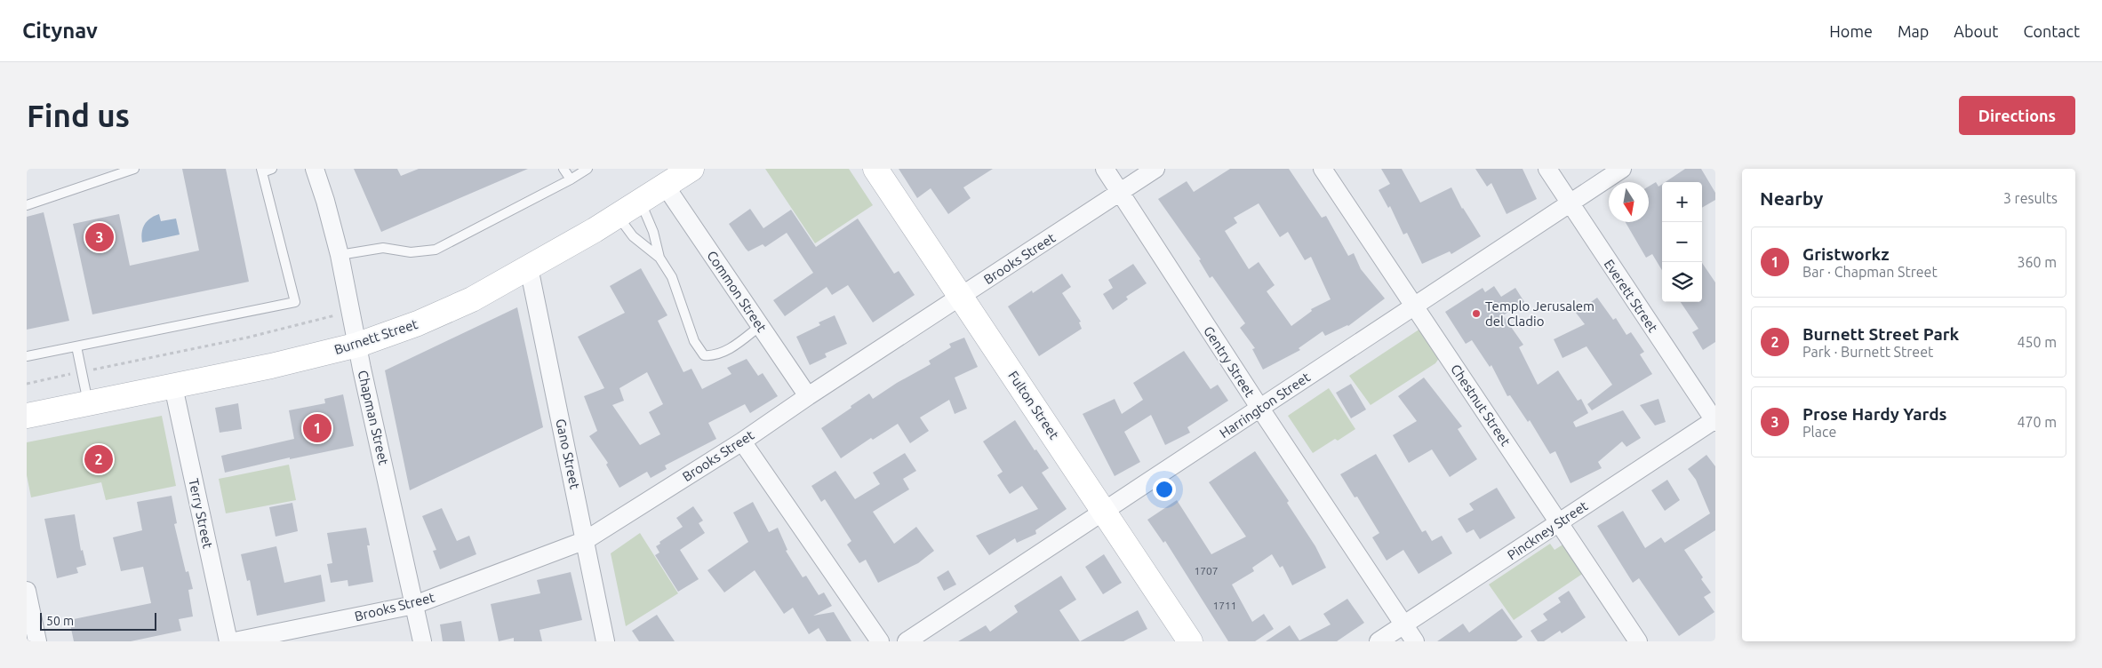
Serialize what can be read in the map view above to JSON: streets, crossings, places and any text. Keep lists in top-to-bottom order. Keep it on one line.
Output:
{"streets":{"street":["Brooks Street","Common Street","Everett Street","Burnett Street","Gentry Street","Fulton Street","Harrington Street","Chestnut Street","Chapman Street","Gano Street","Terry Street","Pinckney Street"]},"crossings":[["Brooks Street","Common Street"],["Brooks Street","Gentry Street"],["Brooks Street","Fulton Street"],["Brooks Street","Chapman Street"],["Brooks Street","Gano Street"],["Common Street","Burnett Street"],["Everett Street","Harrington Street"],["Everett Street","Pinckney Street"],["Burnett Street","Chapman Street"],["Burnett Street","Gano Street"],["Burnett Street","Terry Street"],["Gentry Street","Harrington Street"],["Gentry Street","Pinckney Street"],["Fulton Street","Harrington Street"],["Harrington Street","Chestnut Street"],["Chestnut Street","Pinckney Street"]],"places":["Templo Jerusalem del Cladio"],"house_numbers":["1707","1711"],"scale_bar":"50 m","north":"bottom","page":{"header":"Citynav","nav":["Home","Map","About","Contact"],"buttons":"Directions","title":"Find us","heading":["Nearby","3 results"],"map_buttons":["+","−"],"pins":["3","1","2"],"list":[{"mark":"1","name":"Gristworkz","note":"Bar · Chapman Street","value":"360 m"},{"mark":"2","name":"Burnett Street Park","note":"Park · Burnett Street","value":"450 m"},{"mark":"3","name":"Prose Hardy Yards","note":"Place","value":"470 m"}],"scale":"50 m"}}
